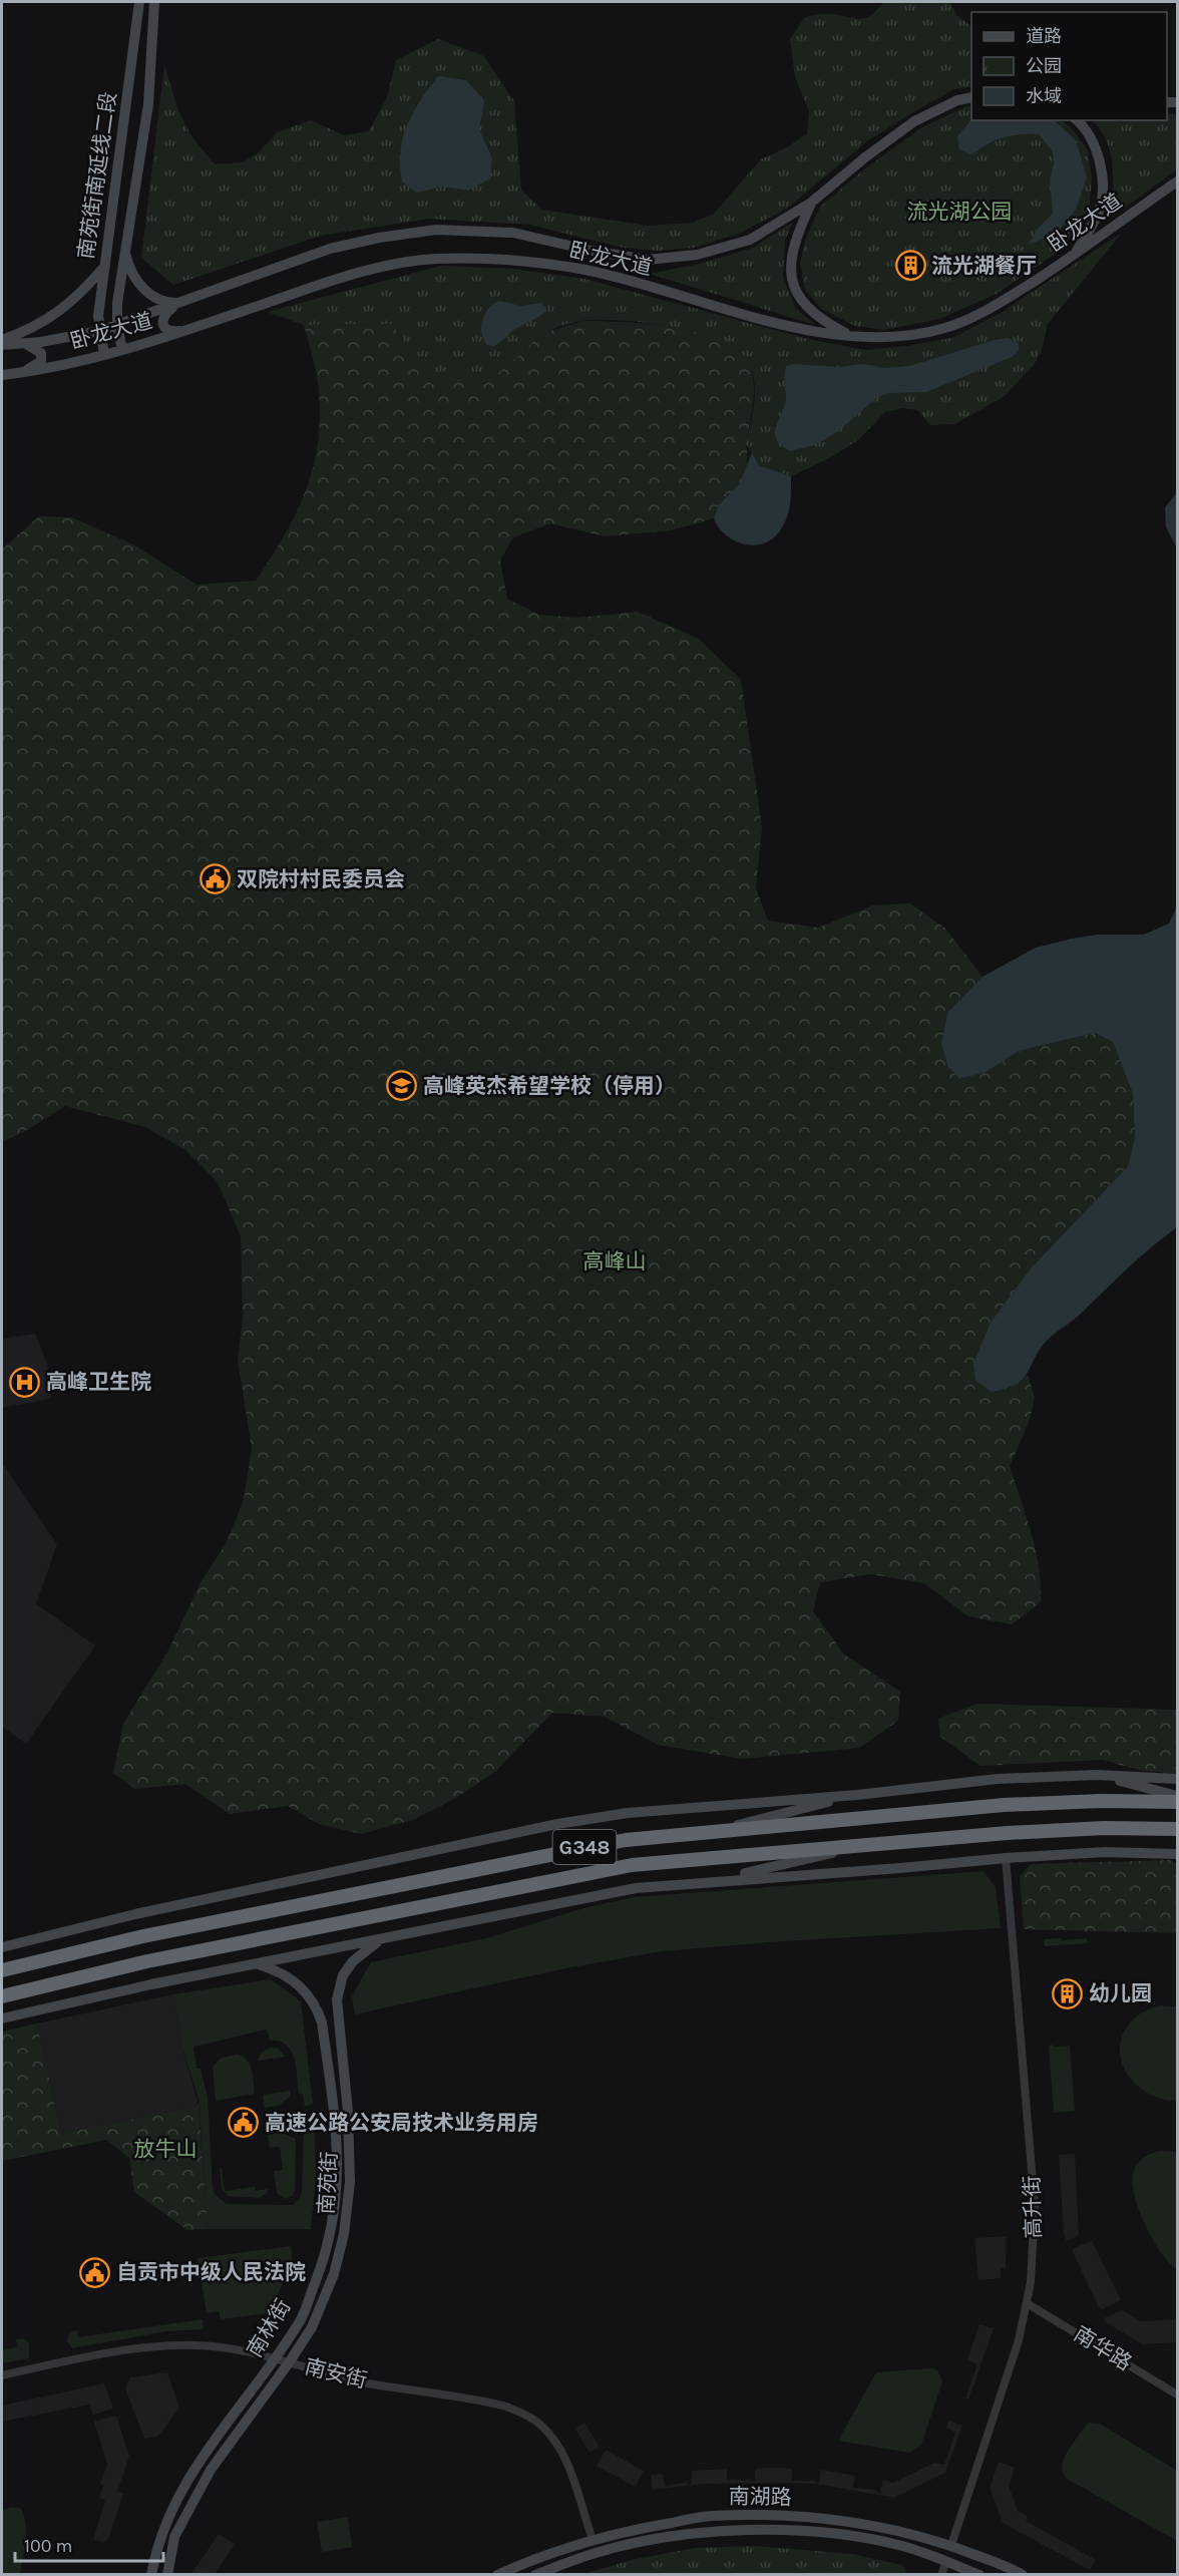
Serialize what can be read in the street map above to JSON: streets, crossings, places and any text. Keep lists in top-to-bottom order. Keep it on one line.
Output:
{"streets":{"highway":["G348"],"main road":["南苑街南延线二段","卧龙大道","南苑街","南林街","南湖路"],"street":["高升街","南华路","南安街"]},"crossings":[["南苑街南延线二段","卧龙大道"],["南苑街","南林街"],["南苑街","南安街"],["高升街","南华路"],["高升街","南湖路"],["南林街","南安街"],["南安街","南湖路"]],"parks":["流光湖公园","高峰山","放牛山"],"places":{"building":["流光湖餐厅","幼儿园"],"public building":["双院村村民委员会","高速公路公安局技术业务用房","自贡市中级人民法院"],"school or university":["高峰英杰希望学校（停用）"],"hospital":["高峰卫生院"]},"legend":["道路","公园","水域"],"scale_bar":"100 m"}
